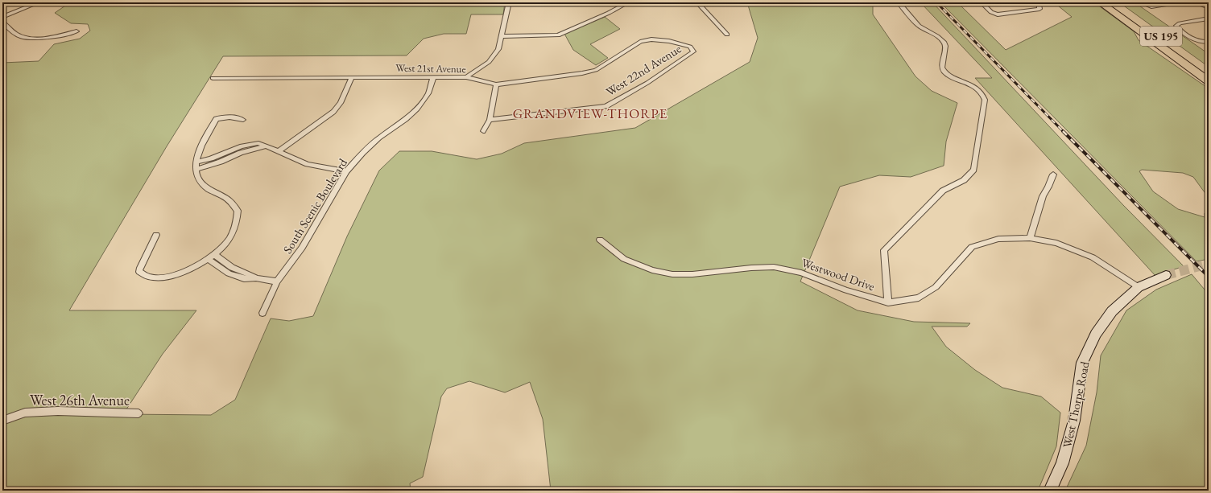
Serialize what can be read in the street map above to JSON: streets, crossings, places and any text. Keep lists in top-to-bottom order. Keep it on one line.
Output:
{"streets":{"highway":["US 195"],"street":["West 21st Avenue","West 22nd Avenue","South Scenic Boulevard","Westwood Drive","West 26th Avenue","West Thorpe Road"]},"crossings":[["West 21st Avenue","West 22nd Avenue"],["West 21st Avenue","South Scenic Boulevard"],["Westwood Drive","West Thorpe Road"]],"districts":["GRANDVIEW-THORPE"]}
